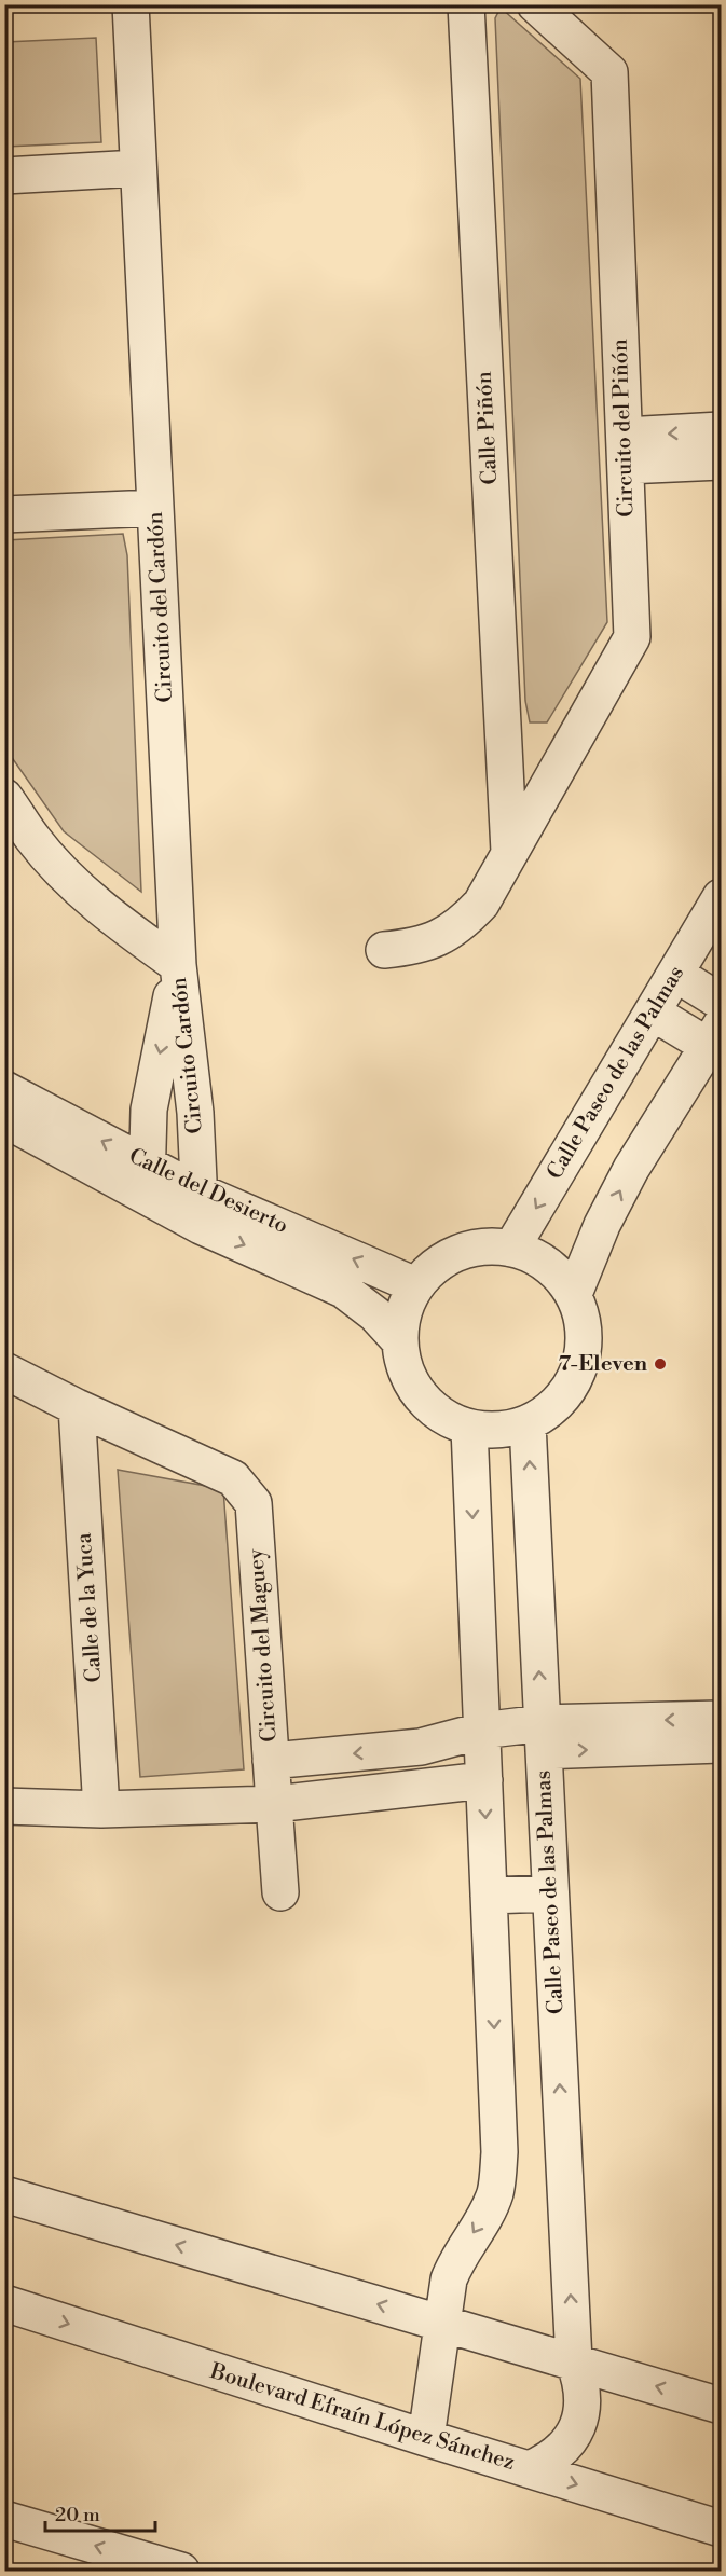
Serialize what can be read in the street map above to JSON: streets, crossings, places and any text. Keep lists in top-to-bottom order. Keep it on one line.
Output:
{"streets":{"street":["Calle Piñón","Circuito del Piñón","Circuito del Cardón","Circuito Cardón","Calle Paseo de las Palmas","Calle del Desierto","Calle de la Yuca","Circuito del Maguey","Boulevard Efraín López Sánchez"]},"crossings":[["Calle Piñón","Circuito del Piñón"],["Circuito del Cardón","Circuito Cardón"],["Circuito Cardón","Calle del Desierto"],["Calle Paseo de las Palmas","Calle del Desierto"],["Calle Paseo de las Palmas","Boulevard Efraín López Sánchez"],["Calle de la Yuca","Circuito del Maguey"]],"places":["7-Eleven"],"scale_bar":"20 m"}
